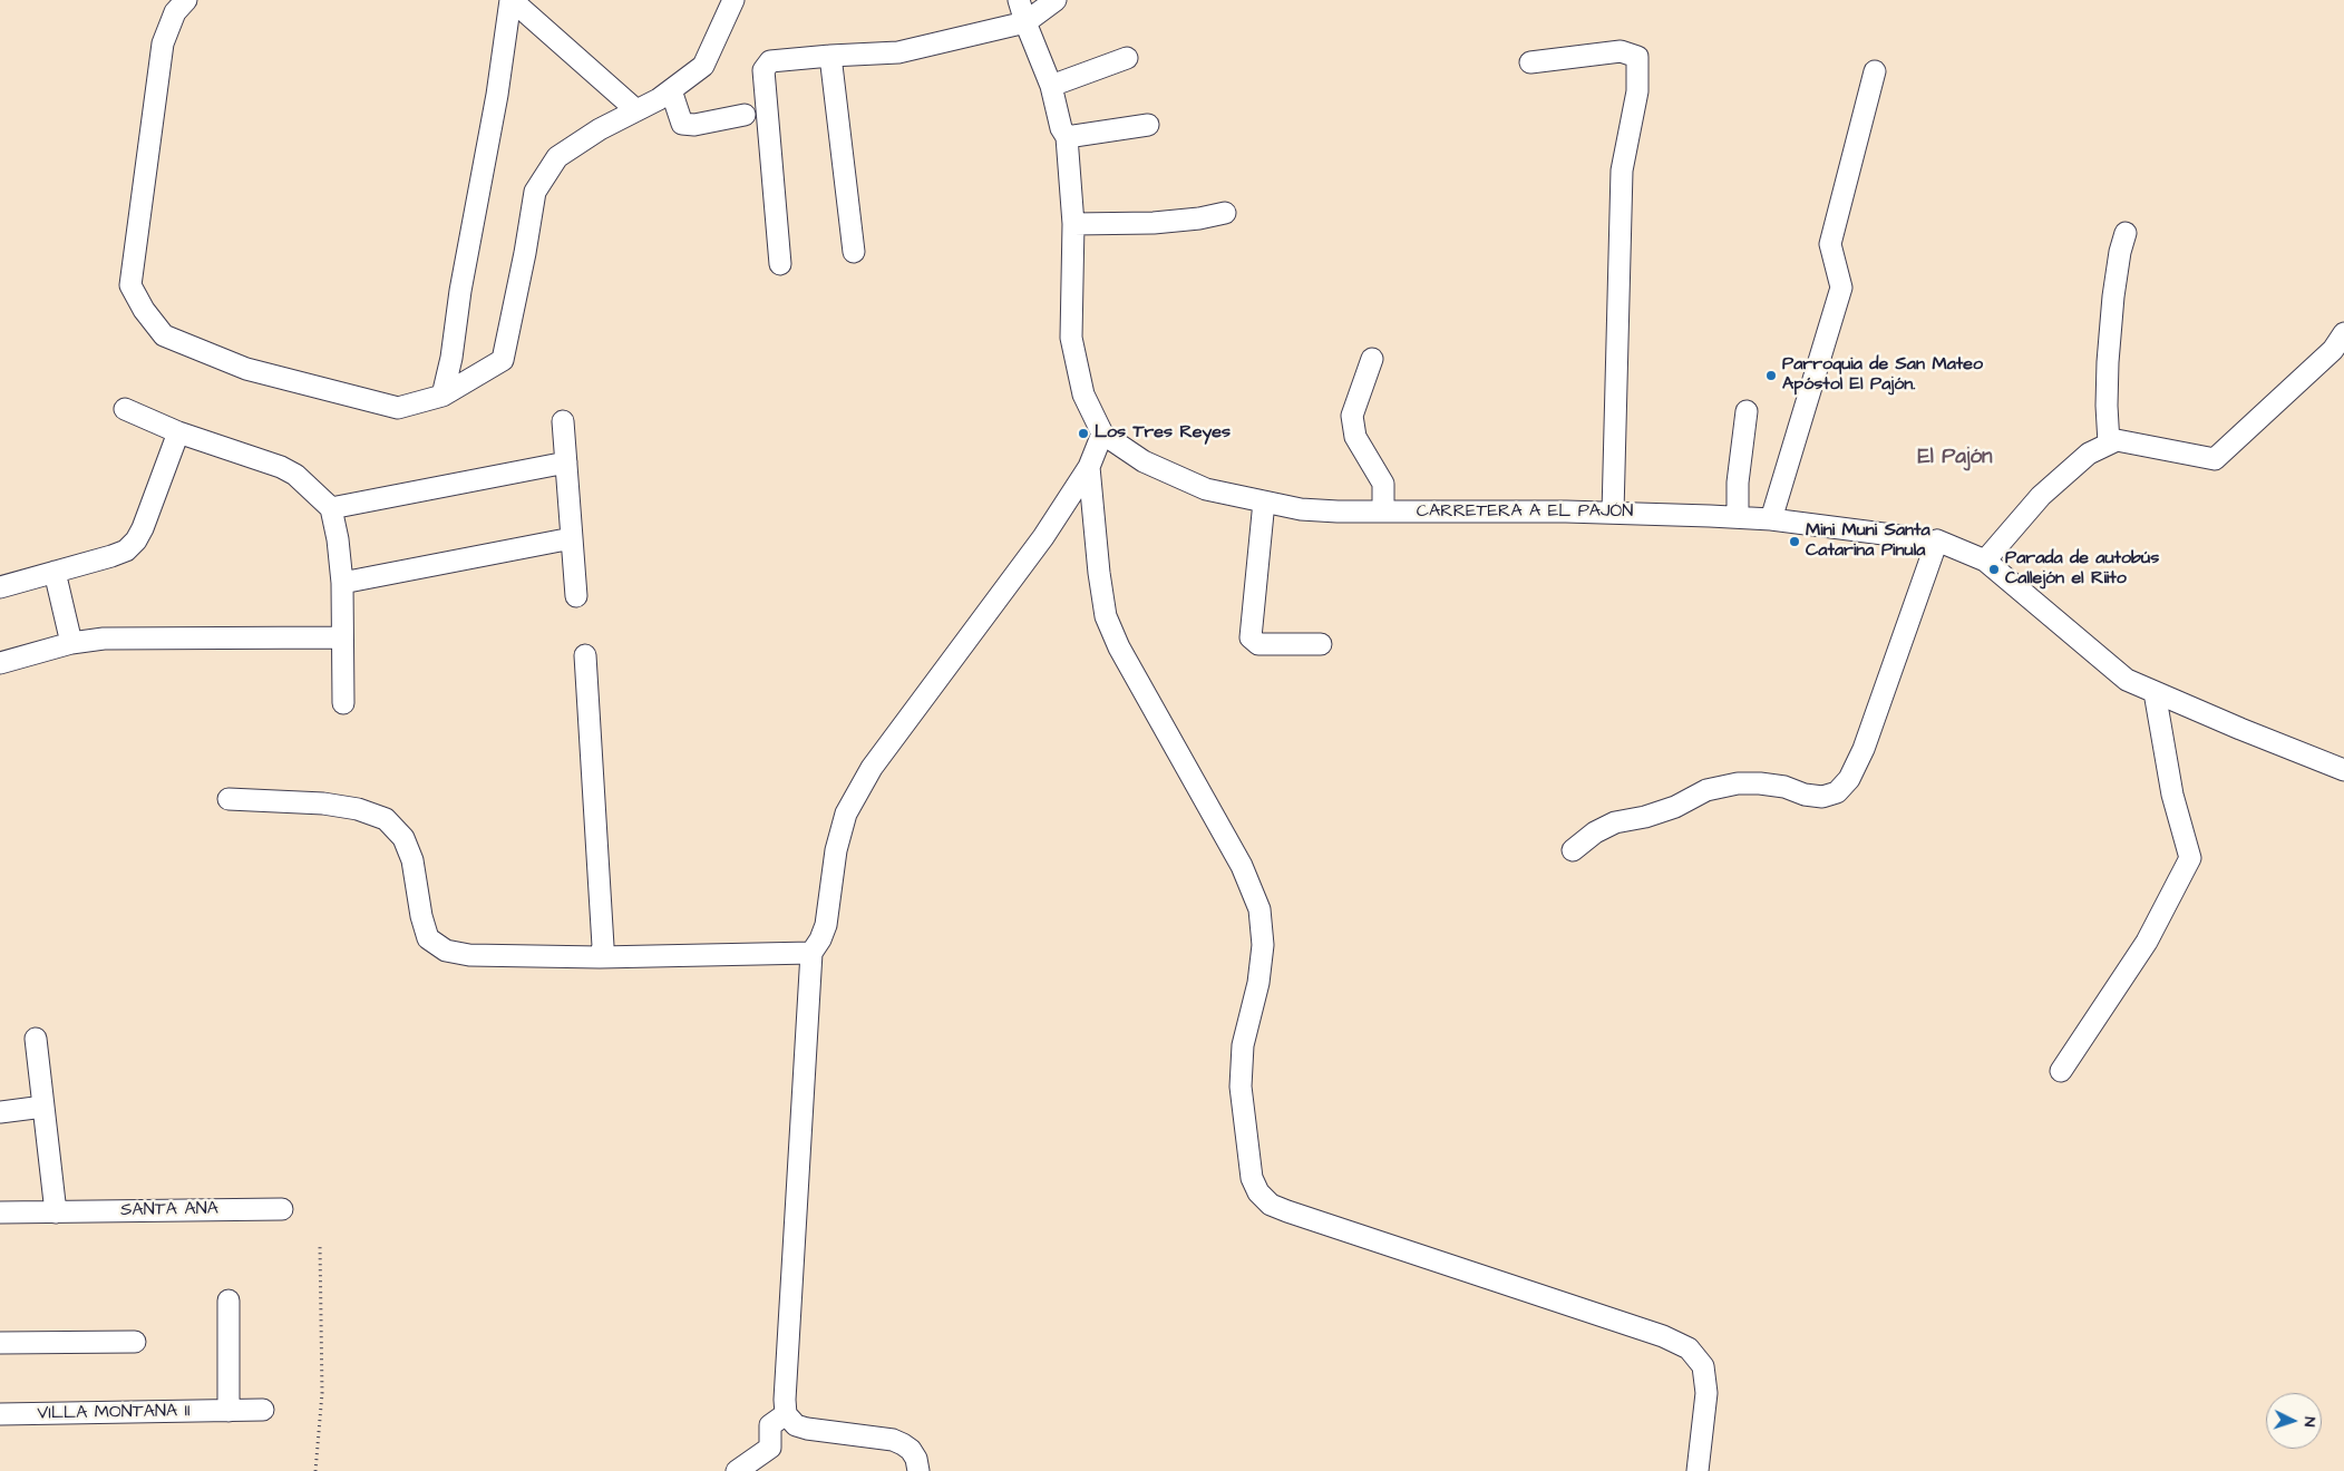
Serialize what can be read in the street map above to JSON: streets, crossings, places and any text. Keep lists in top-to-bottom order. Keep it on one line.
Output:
{"streets":{"street":["CARRETERA A EL PAJÓN","SANTA ANA","VILLA MONTANA II"]},"districts":["El Pajón"],"places":["Parroquia de San Mateo Apóstol El Pajón.","Los Tres Reyes","Mini Muni Santa Catarina Pinula","Parada de autobús Callejón el Riito"],"north":"right"}
